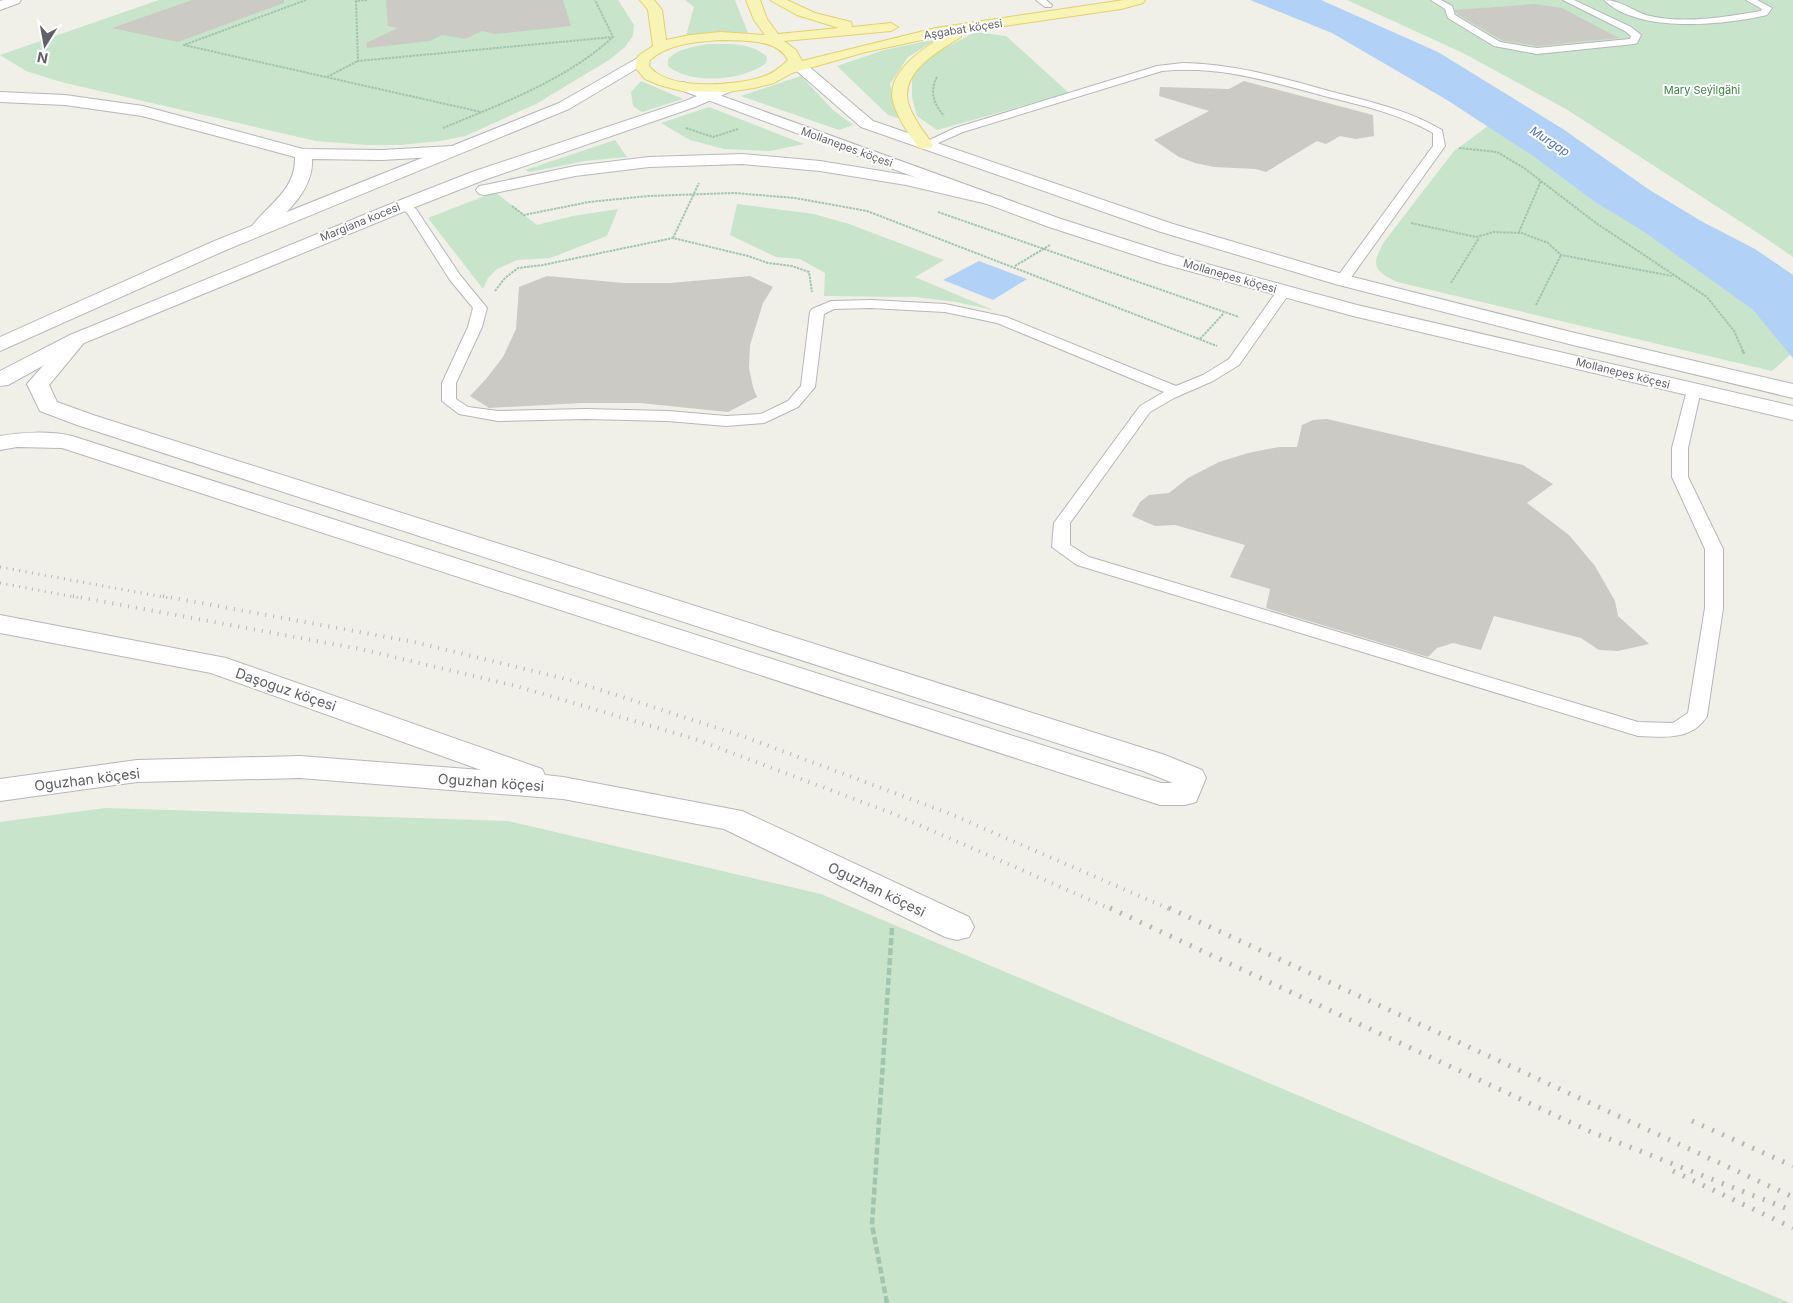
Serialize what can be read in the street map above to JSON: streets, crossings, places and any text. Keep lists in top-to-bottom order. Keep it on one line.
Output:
{"streets":{"main road":["Aşgabat köçesi"],"street":["Mollanepes köçesi","Margiana kocesi","Daşoguz köçesi","Oguzhan köçesi"]},"crossings":[["Aşgabat köçesi","Mollanepes köçesi"],["Aşgabat köçesi","Margiana kocesi"],["Mollanepes köçesi","Margiana kocesi"],["Daşoguz köçesi","Oguzhan köçesi"]],"water":["Murgap"],"parks":["Mary Seýilgähi"],"north":"bottom"}
